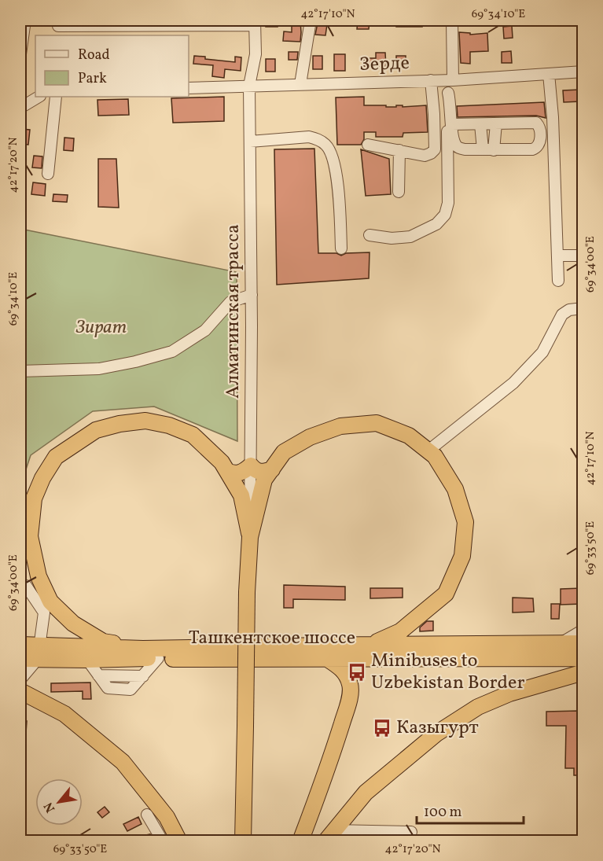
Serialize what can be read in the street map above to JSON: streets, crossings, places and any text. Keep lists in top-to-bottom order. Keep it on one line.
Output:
{"streets":{"highway":["Ташкентское шоссе"],"street":["Зерде","Алматинская трасса"]},"crossings":[["Зерде","Алматинская трасса"]],"parks":["Зират"],"places":{"bus stop":["Minibuses to Uzbekistan Border","Казыгурт"]},"legend":["Road","Park"],"scale_bar":"100 m","north":"bottom left","coordinates":["42°17'10\"N","69°34'10\"E","42°17'20\"N","69°34'00\"E","69°33'50\"E"]}
